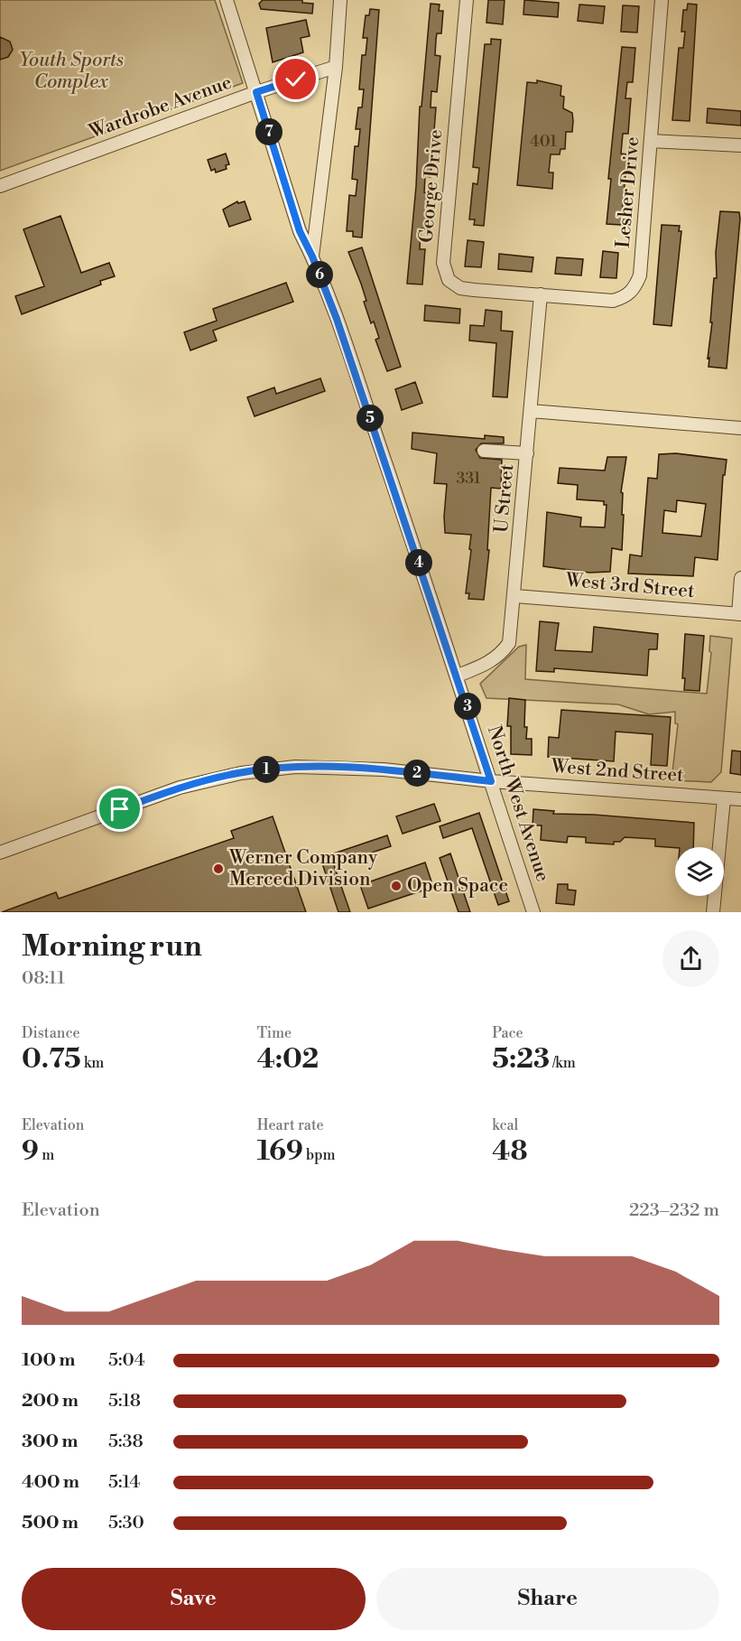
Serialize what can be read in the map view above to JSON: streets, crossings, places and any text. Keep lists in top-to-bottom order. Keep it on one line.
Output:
{"streets":{"street":["Wardrobe Avenue","George Drive","Lesher Drive","U Street","West 3rd Street","West 2nd Street","North West Avenue"]},"crossings":[["Wardrobe Avenue","North West Avenue"],["George Drive","Lesher Drive"],["George Drive","U Street"],["Lesher Drive","U Street"],["U Street","West 3rd Street"],["U Street","North West Avenue"],["West 2nd Street","North West Avenue"]],"parks":["Youth Sports Complex"],"places":["Werner Company Merced Division","Open Space"],"house_numbers":["401","331"],"page":{"pins":["7","6","5","4","3","1","2"],"heading":["Morning run","08:11"],"stats":[["Distance","0.75 km"],["Time","4:02"],["Pace","5:23 /km"],["Elevation","9 m"],["Heart rate","169 bpm"],["kcal","48"]],"chart":["Elevation","223–232 m"],"list":[{"name":"100 m","note":"5:04"},{"name":"200 m","note":"5:18"},{"name":"300 m","note":"5:38"},{"name":"400 m","note":"5:14"},{"name":"500 m","note":"5:30"}],"buttons":["Save","Share"]}}
